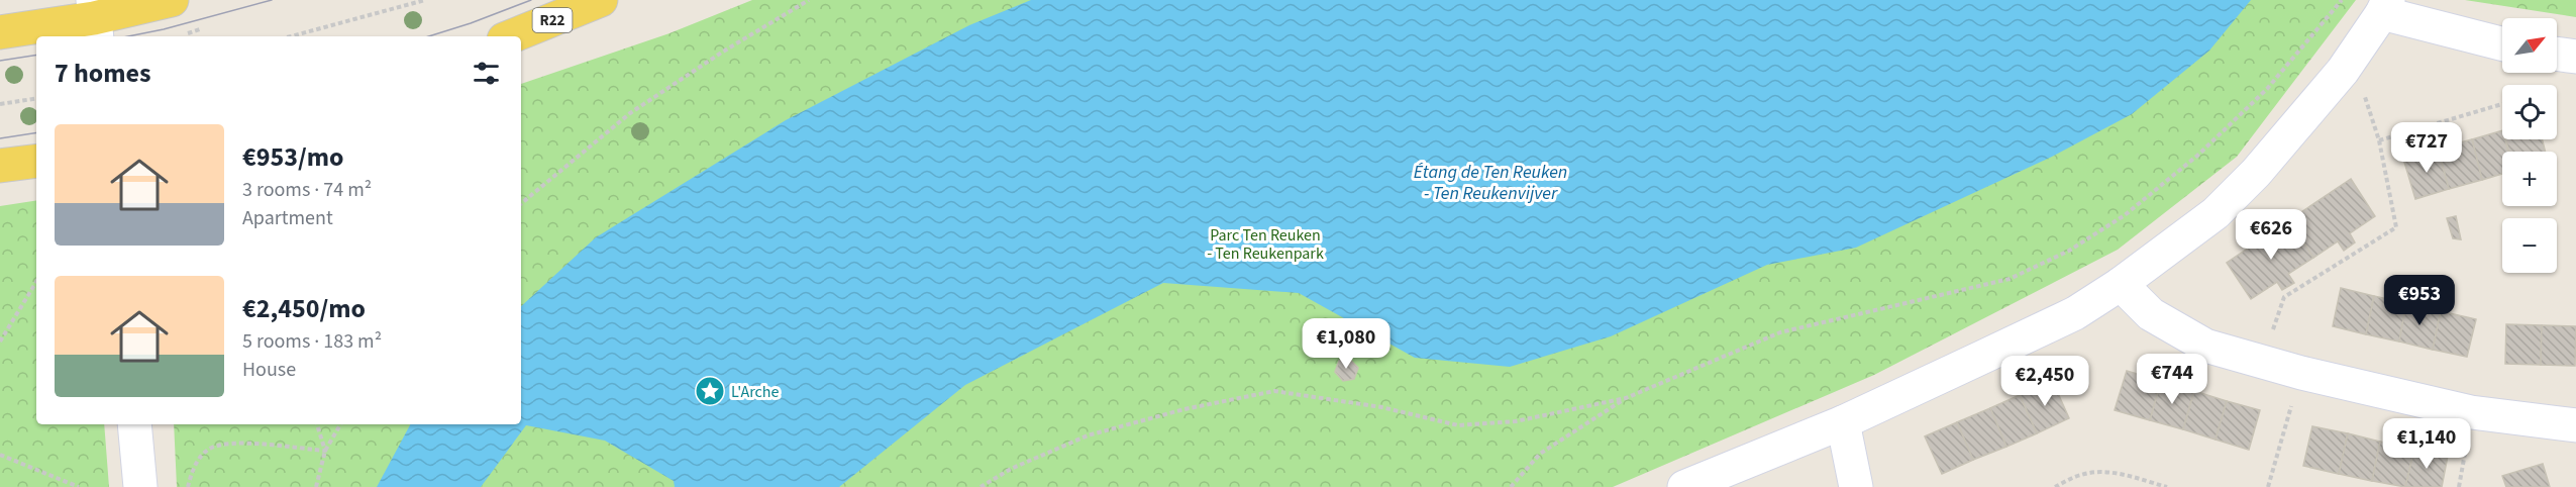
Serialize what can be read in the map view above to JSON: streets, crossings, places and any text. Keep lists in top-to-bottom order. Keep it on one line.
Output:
{"streets":{"main road":["R22"]},"water":["Étang de Ten Reuken - Ten Reukenvijver"],"parks":["Parc Ten Reuken - Ten Reukenpark"],"places":{"place":["L'Arche"]},"north":"top right","page":{"map_buttons":["+","−"],"heading":"7 homes","list":[{"name":"€953/mo","note":"3 rooms · 74 m² · Apartment"},{"name":"€2,450/mo","note":"5 rooms · 183 m² · House"}],"price":["€727","€626","€953","€1,080","€744","€2,450","€1,140"]}}
